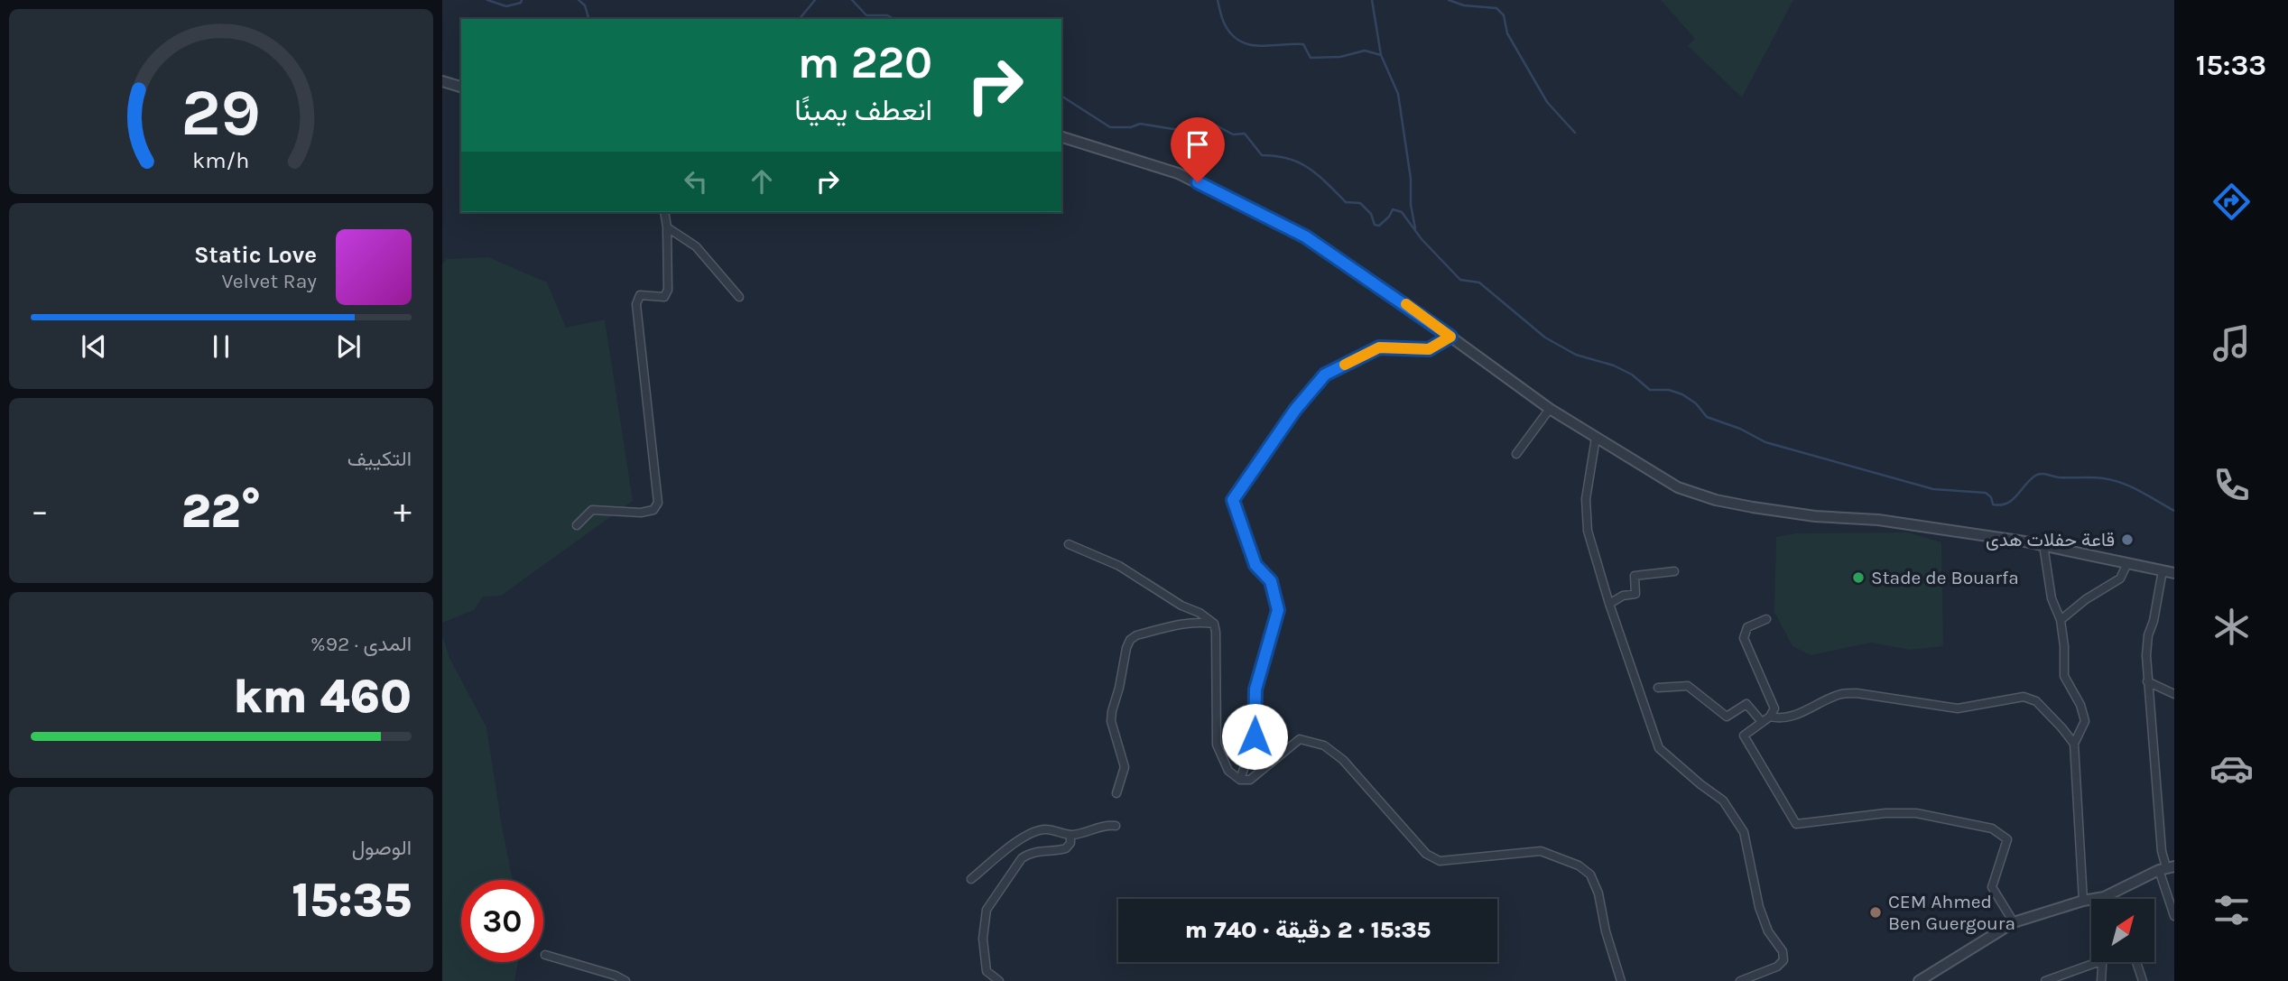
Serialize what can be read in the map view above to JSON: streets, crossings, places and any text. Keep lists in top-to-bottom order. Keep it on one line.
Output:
{"places":["قاعة حفلات هدى","Stade de Bouarfa","CEM Ahmed Ben Guergoura"],"north":"top right","page":{"tabs":"15:33","turn":["220 m","انعطف يمينًا"],"song":["Static Love","Velvet Ray"],"tile":["التكييف",["المدى · 92%","460 km"],["الوصول","15:35"]],"heat":["−","22°","+"],"limit":"30","trip":"15:35 · 2 دقيقة · 740 m","gauge":["29","km/h"]}}
